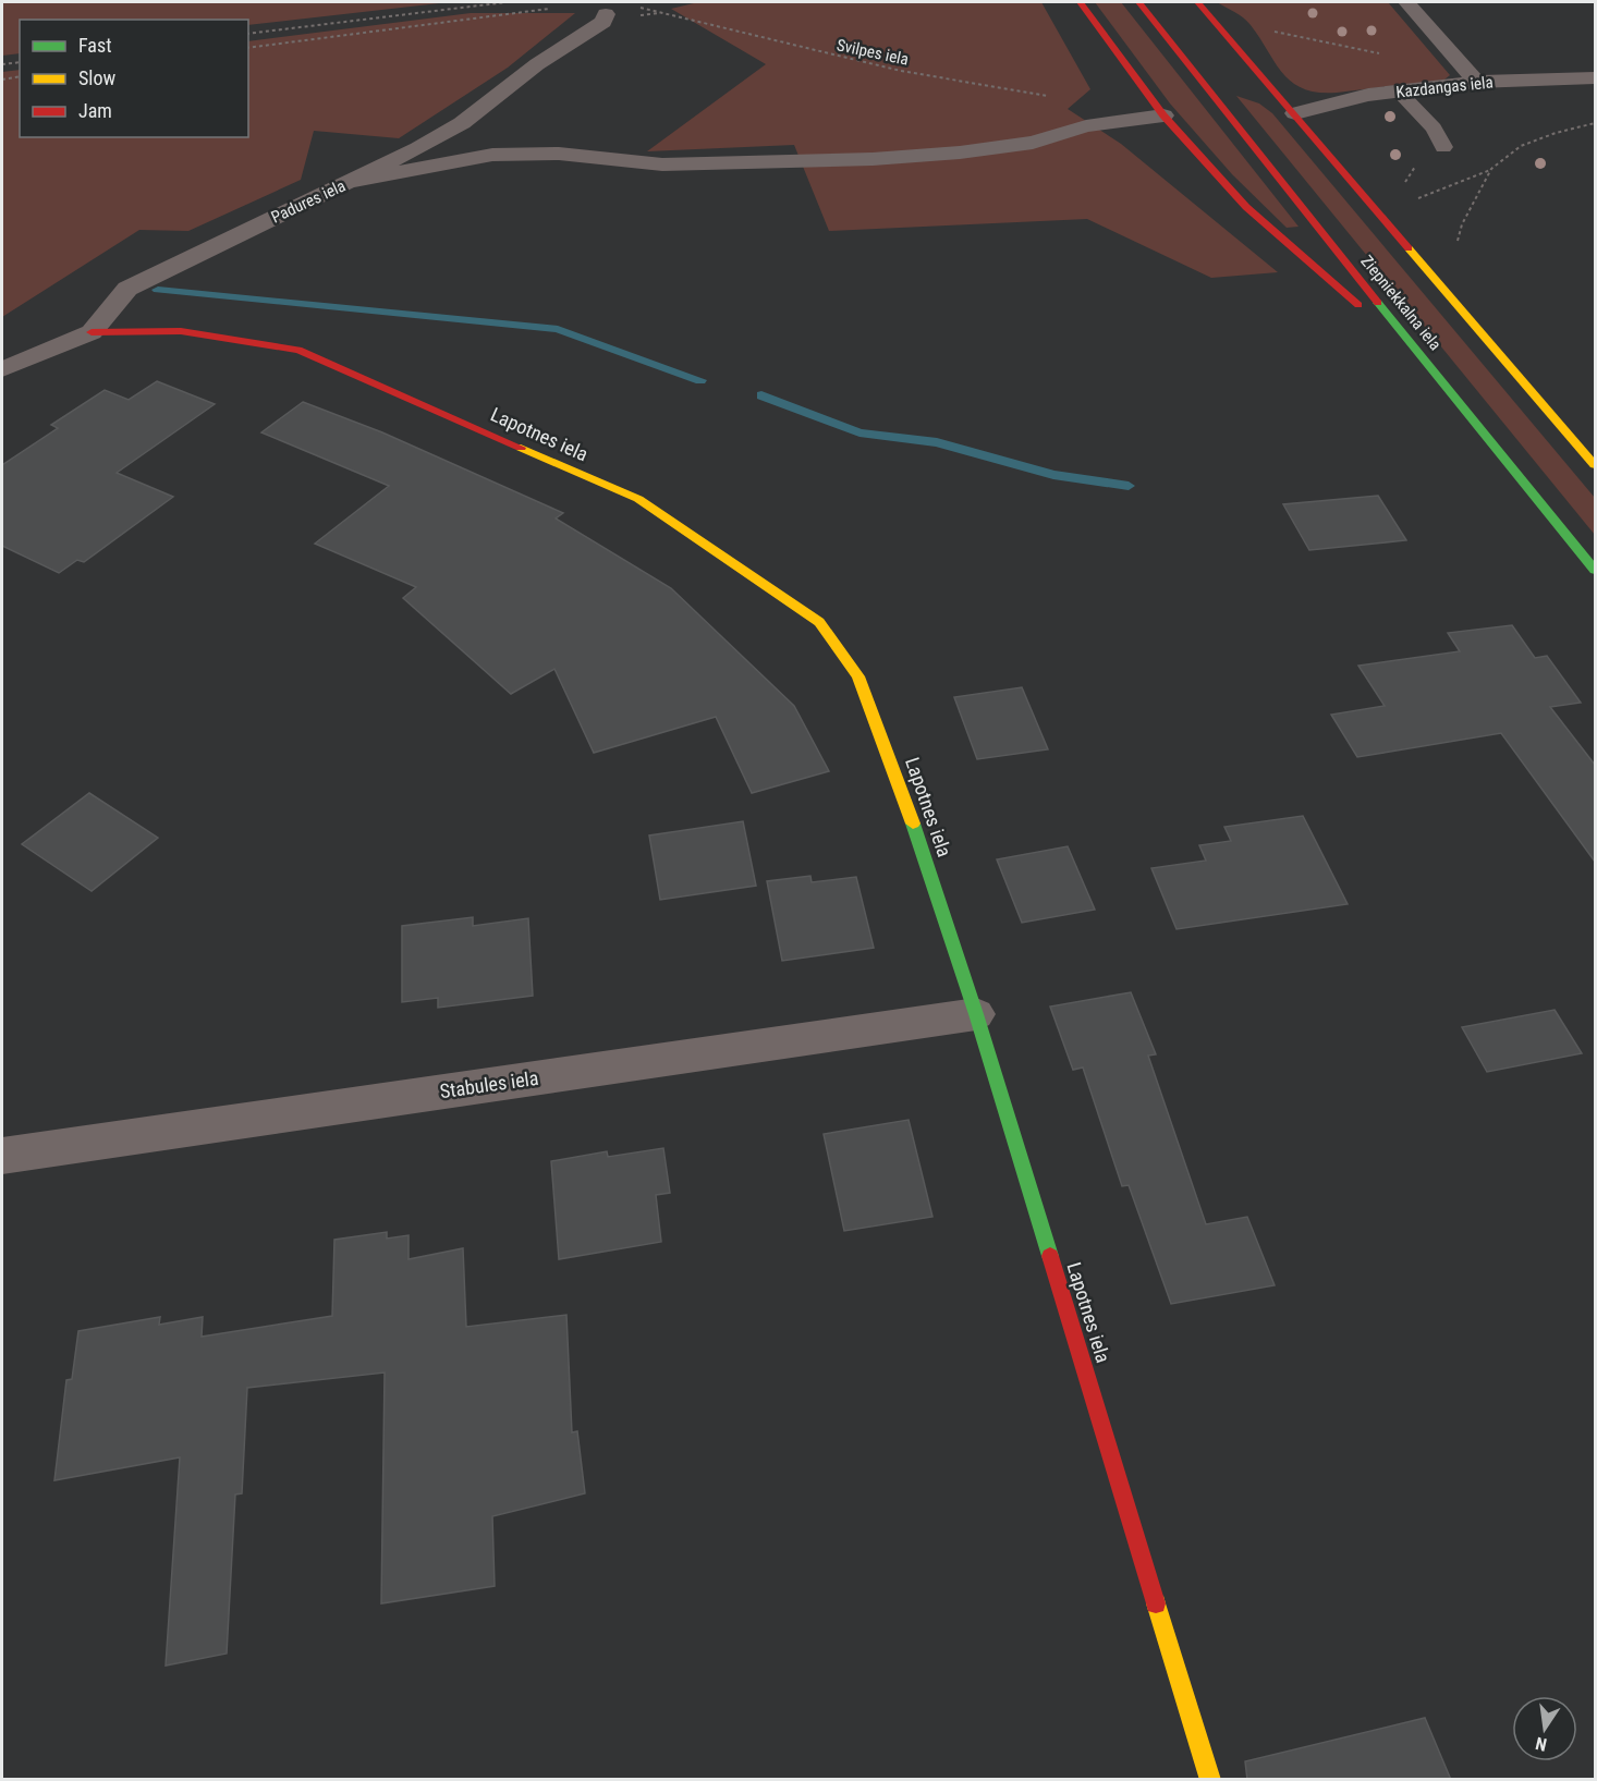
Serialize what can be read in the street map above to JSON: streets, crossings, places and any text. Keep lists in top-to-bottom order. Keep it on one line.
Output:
{"streets":{"main road":["Ziepniekkalna iela","Lapotnes iela"],"street":["Kazdangas iela","Padures iela","Stabules iela"],"path":["Svilpes iela"]},"crossings":[["Padures iela","Lapotnes iela"],["Lapotnes iela","Stabules iela"]],"legend":["Fast","Slow","Jam"],"north":"bottom"}
